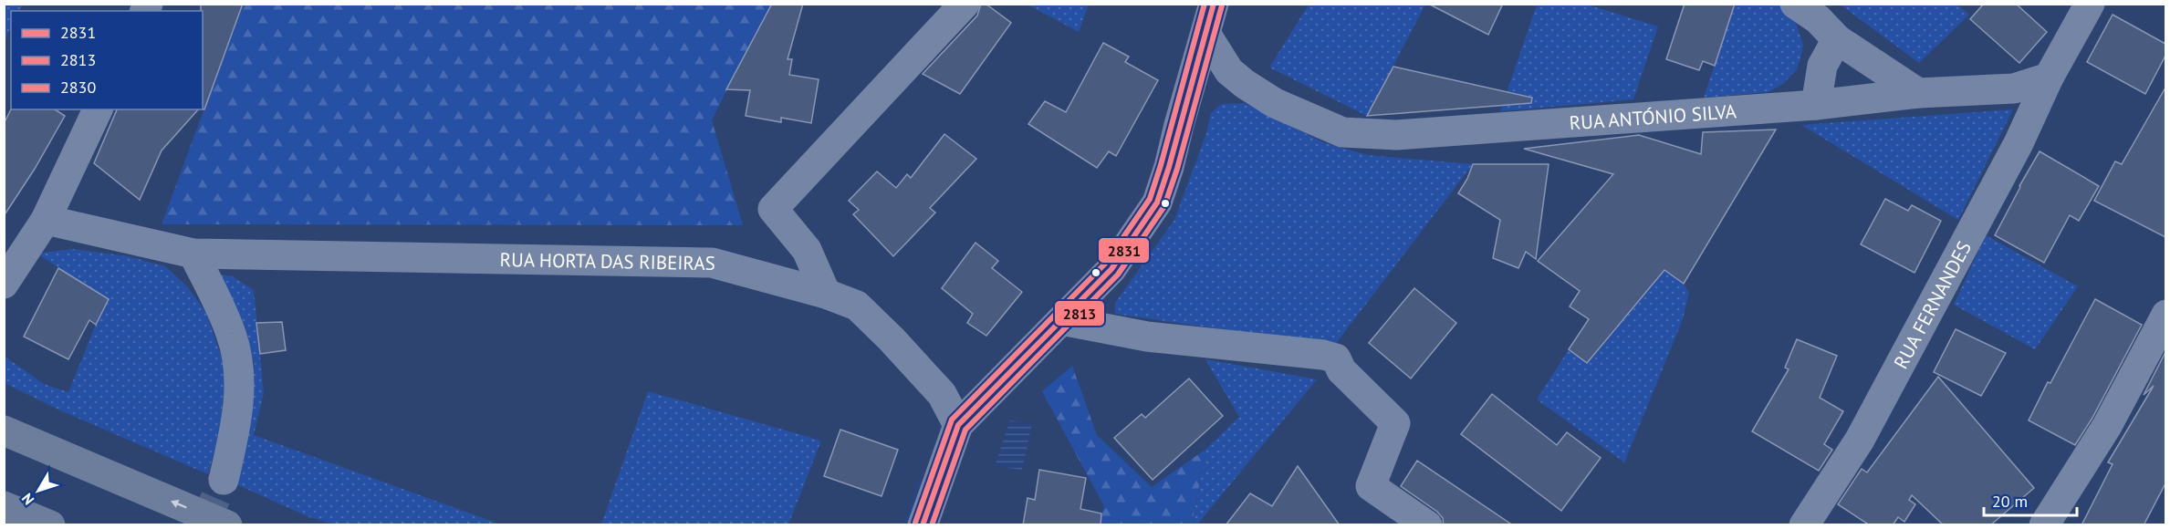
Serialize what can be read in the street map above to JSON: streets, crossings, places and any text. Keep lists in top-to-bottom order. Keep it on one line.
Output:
{"streets":{"street":["RUA ANTÓNIO SILVA","RUA HORTA DAS RIBEIRAS","RUA FERNANDES"]},"crossings":[["RUA ANTÓNIO SILVA","RUA FERNANDES"]],"lines":["transit line 2831","transit line 2830","transit line 2813"],"legend":["2831","2813","2830"],"scale_bar":"20 m","north":"bottom left"}
